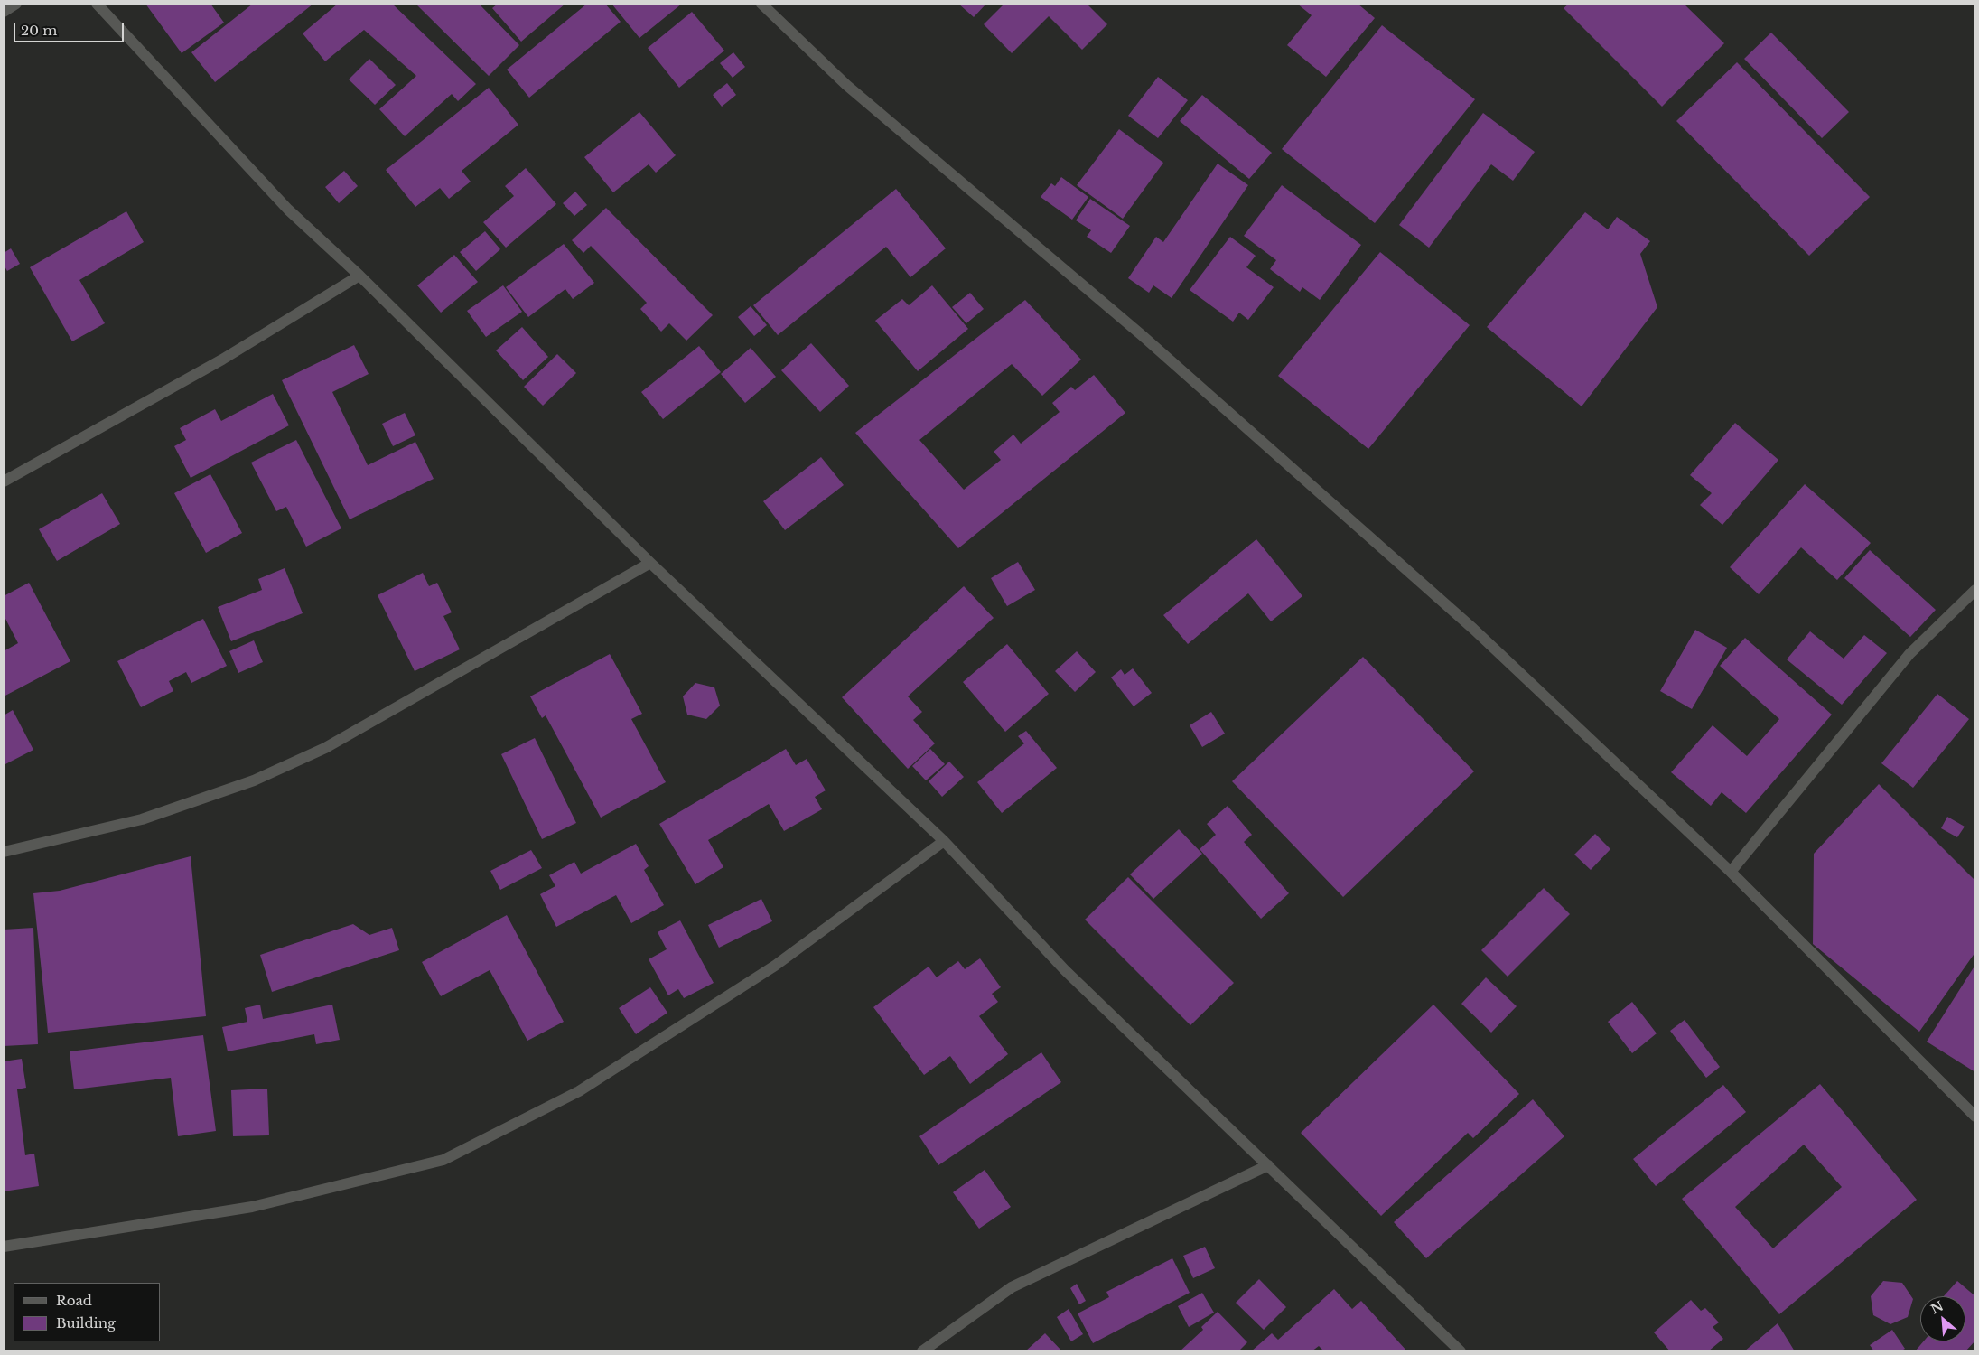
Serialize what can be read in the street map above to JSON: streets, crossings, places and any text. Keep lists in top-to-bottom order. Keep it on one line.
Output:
{"legend":["Road","Building"],"scale_bar":"20 m","north":"top left"}
